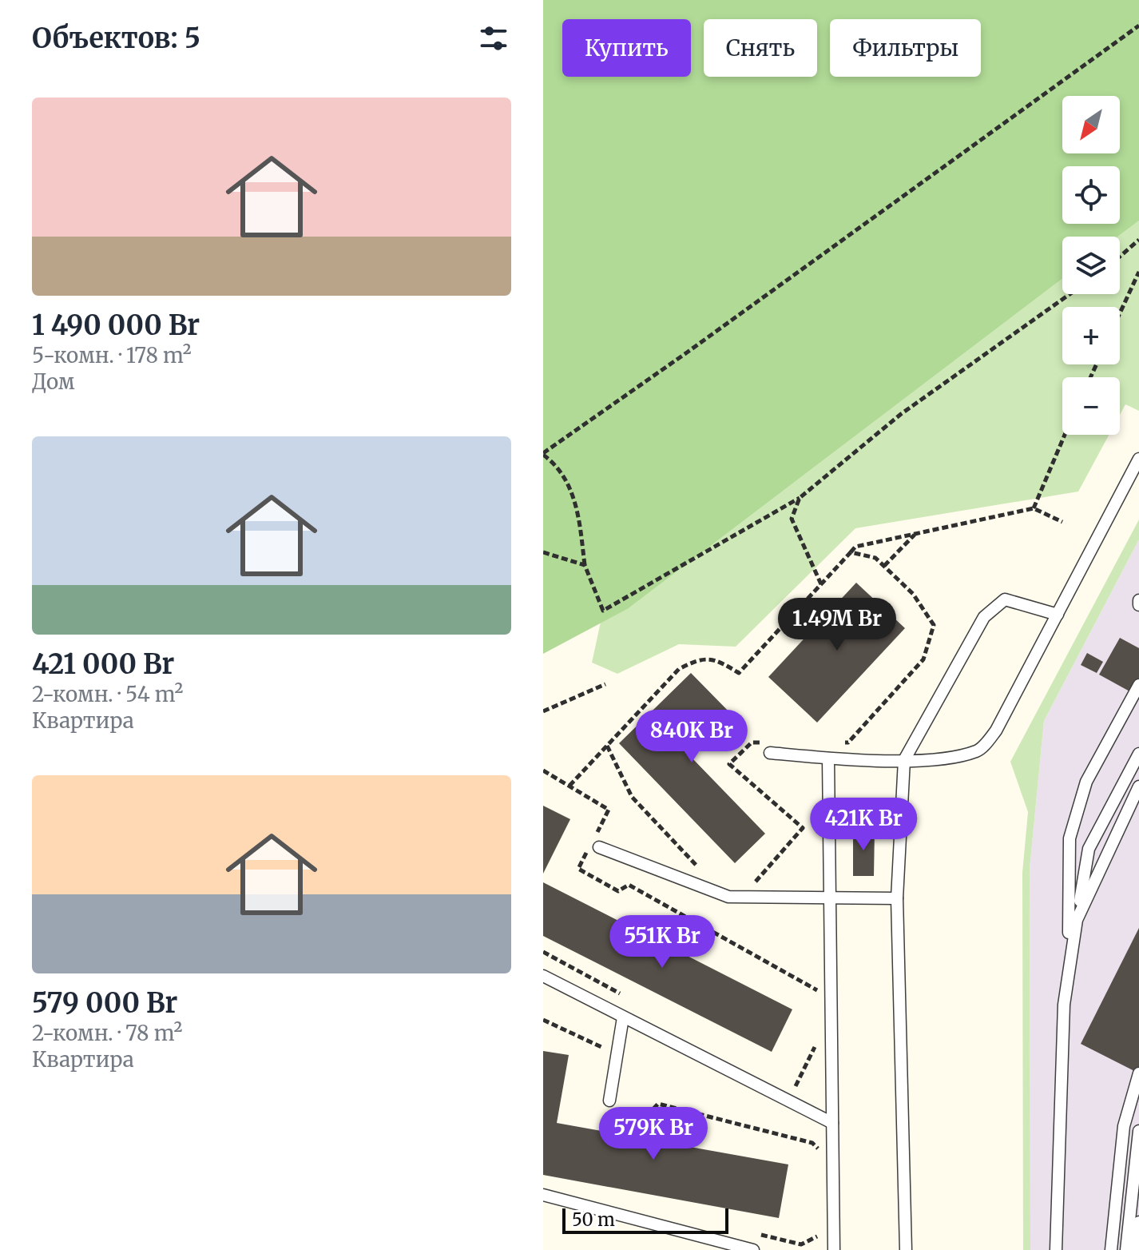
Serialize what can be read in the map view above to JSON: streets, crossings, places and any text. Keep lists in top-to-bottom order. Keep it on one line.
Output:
{"scale_bar":"50 m","north":"bottom left","page":{"heading":"Объектов: 5","chip":["Купить","Снять","Фильтры"],"list":[{"name":"1 490 000 Br","note":"5-комн. · 178 m² · Дом"},{"name":"421 000 Br","note":"2-комн. · 54 m² · Квартира"},{"name":"579 000 Br","note":"2-комн. · 78 m² · Квартира"}],"map_buttons":["+","−"],"price":["1.49M Br","840K Br","421K Br","551K Br","579K Br"],"scale":"50 m"}}
